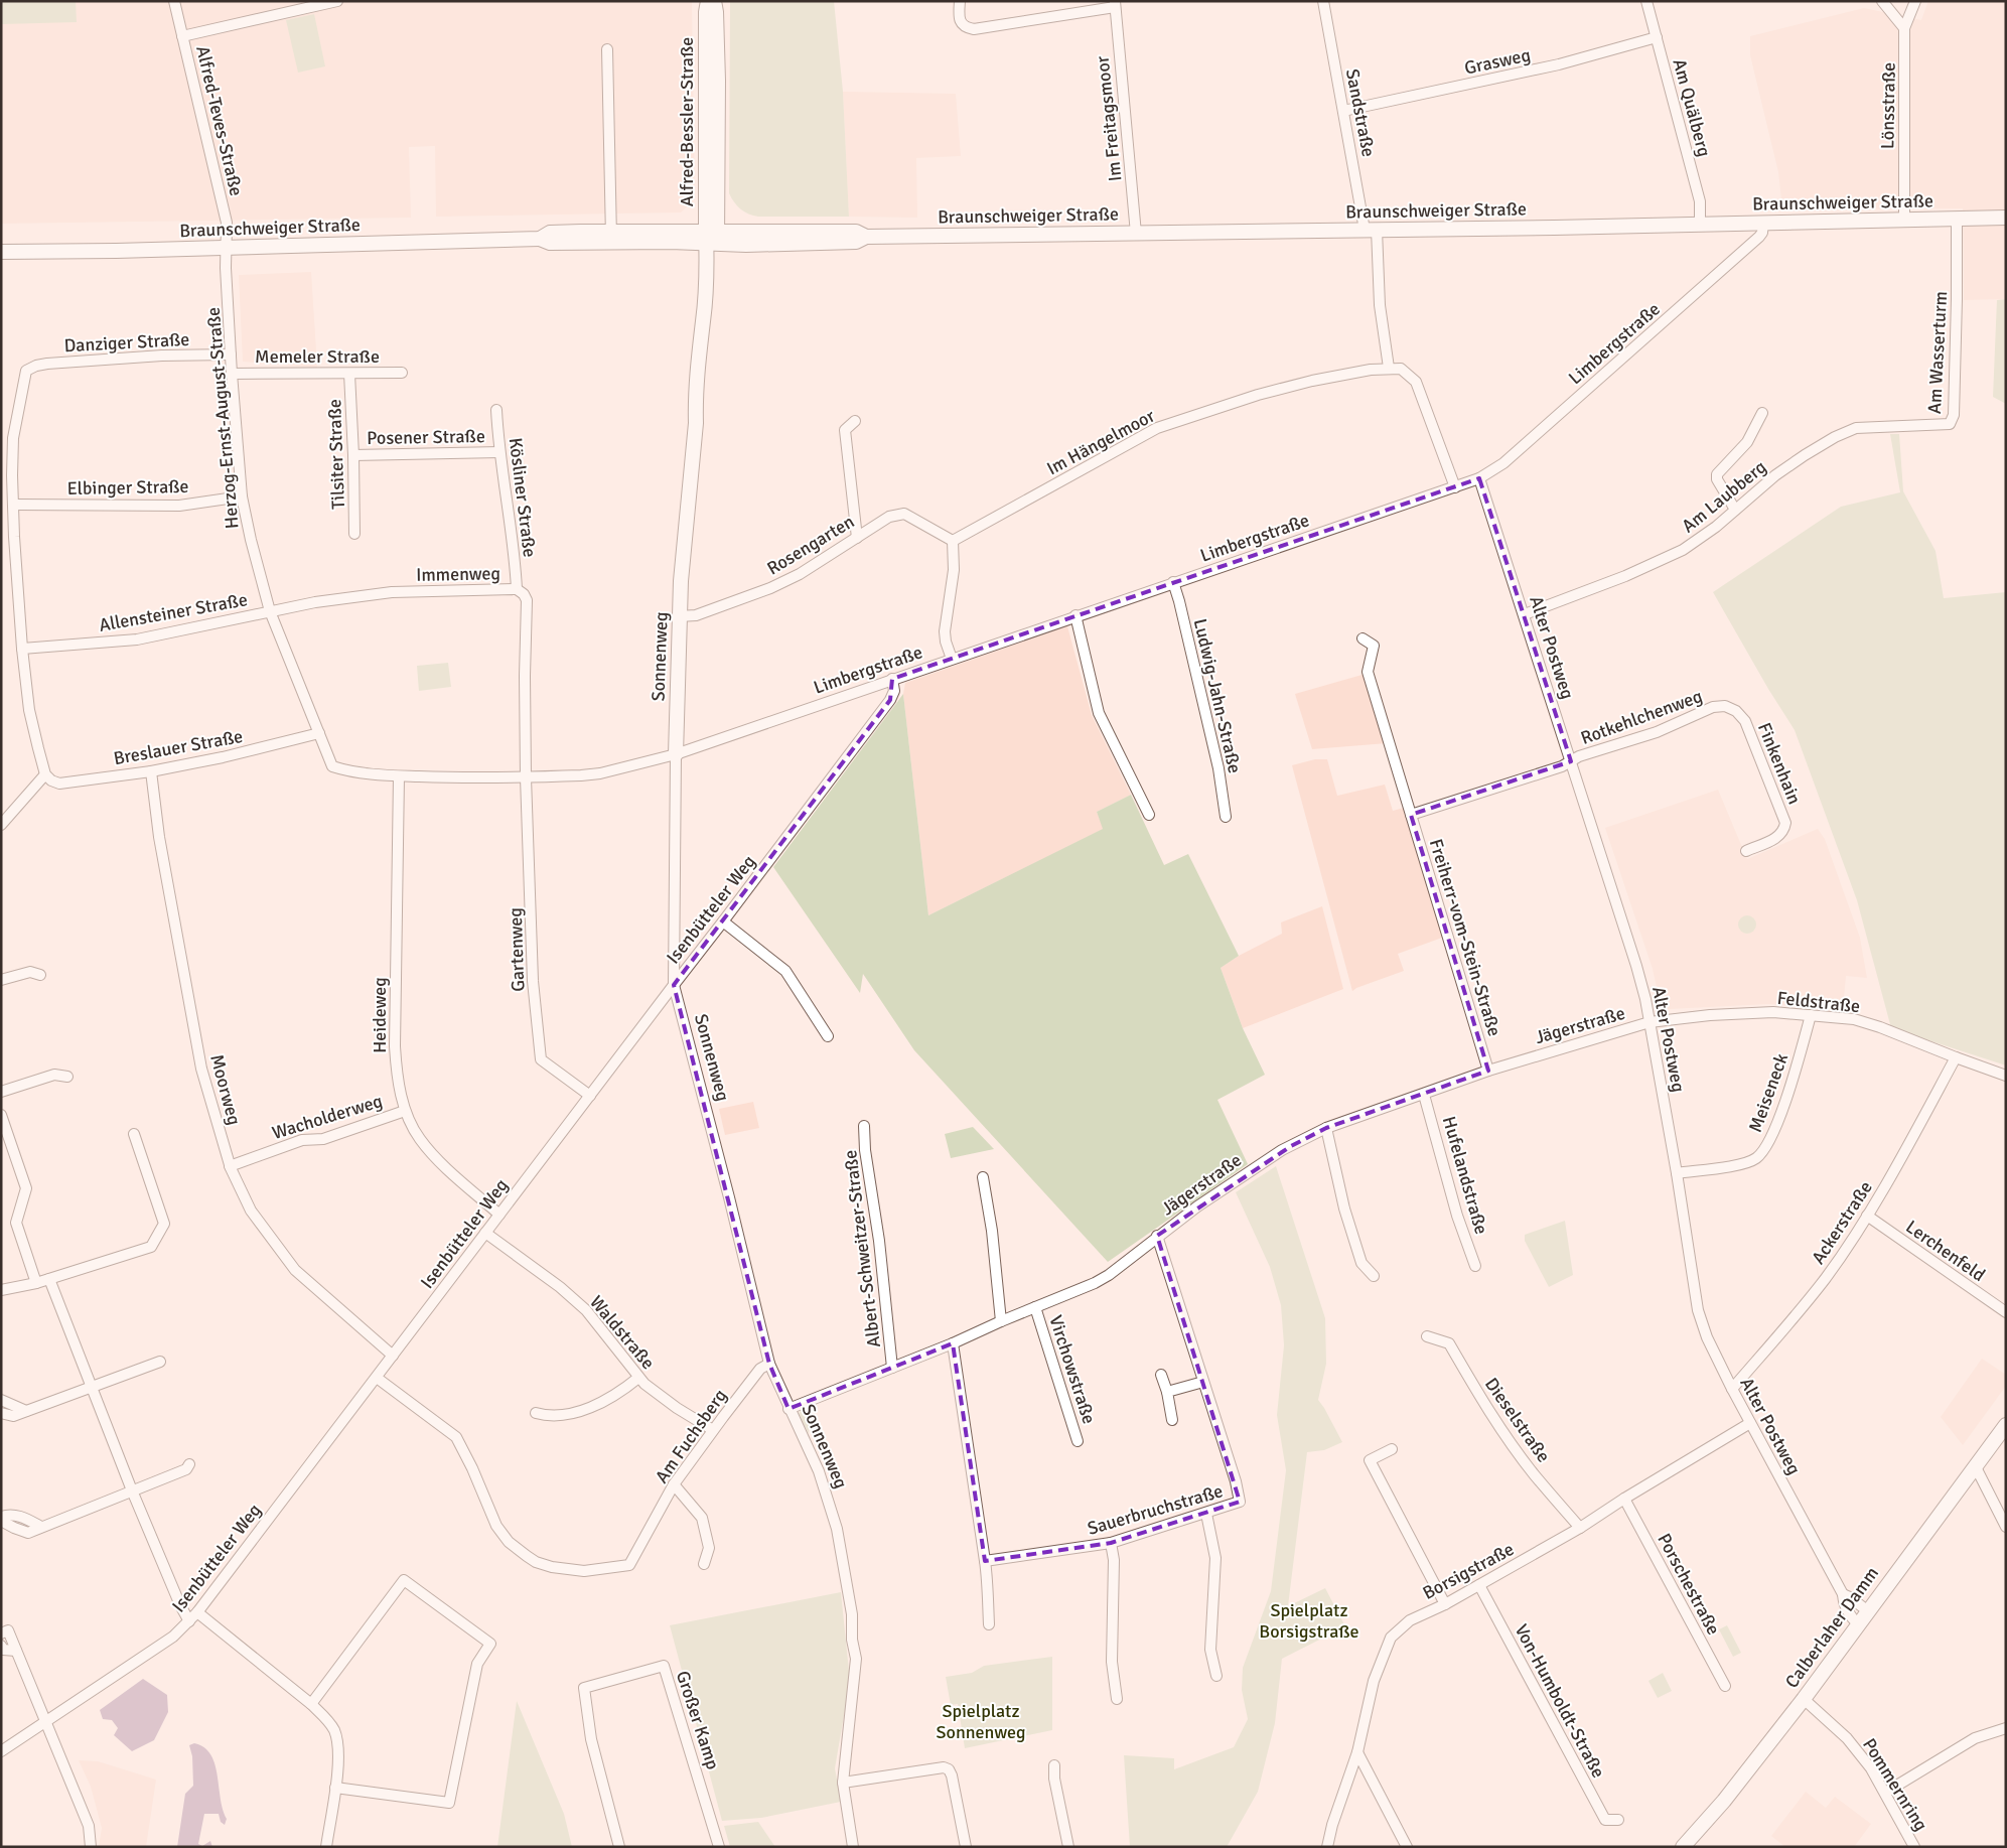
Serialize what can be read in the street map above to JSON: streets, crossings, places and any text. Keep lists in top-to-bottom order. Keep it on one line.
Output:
{"streets":{"street":["Grasweg","Lönsstraße","Am Quälberg","Sandstraße","Im Freitagsmoor","Alfred-Teves-Straße","Alfred-Bessler-Straße","Braunschweiger Straße","Danziger Straße","Limbergstraße","Am Wasserturm","Memeler Straße","Herzog-Ernst-August-Straße","Posener Straße","Im Hängelmoor","Tilsiter Straße","Elbinger Straße","Am Laubberg","Kösliner Straße","Rosengarten","Immenweg","Allensteiner Straße","Alter Postweg","Sonnenweg","Ludwig-Jahn-Straße","Rotkehlchenweg","Breslauer Straße","Finkenhain","Isenbütteler Weg","Freiherr-vom-Stein-Straße","Gartenweg","Feldstraße","Heideweg","Jägerstraße","Moorweg","Meiseneck","Wacholderweg","Hufelandstraße","Ackerstraße","Albert-Schweitzer-Straße","Lerchenfeld","Waldstraße","Virchowstraße","Dieselstraße","Am Fuchsberg","Sauerbruchstraße","Borsigstraße","Porschestraße","Calberlaher Damm","Von-Humboldt-Straße","Großer Kamp","Pommernring"]},"crossings":[["Grasweg","Am Quälberg"],["Grasweg","Sandstraße"],["Lönsstraße","Braunschweiger Straße"],["Am Quälberg","Braunschweiger Straße"],["Sandstraße","Braunschweiger Straße"],["Im Freitagsmoor","Braunschweiger Straße"],["Alfred-Teves-Straße","Braunschweiger Straße"],["Alfred-Teves-Straße","Herzog-Ernst-August-Straße"],["Alfred-Bessler-Straße","Braunschweiger Straße"],["Alfred-Bessler-Straße","Sonnenweg"],["Braunschweiger Straße","Limbergstraße"],["Braunschweiger Straße","Am Wasserturm"],["Braunschweiger Straße","Herzog-Ernst-August-Straße"],["Braunschweiger Straße","Sonnenweg"],["Danziger Straße","Herzog-Ernst-August-Straße"],["Danziger Straße","Elbinger Straße"],["Limbergstraße","Herzog-Ernst-August-Straße"],["Limbergstraße","Alter Postweg"],["Limbergstraße","Sonnenweg"],["Limbergstraße","Ludwig-Jahn-Straße"],["Limbergstraße","Isenbütteler Weg"],["Am Wasserturm","Am Laubberg"],["Memeler Straße","Herzog-Ernst-August-Straße"],["Memeler Straße","Tilsiter Straße"],["Herzog-Ernst-August-Straße","Elbinger Straße"],["Herzog-Ernst-August-Straße","Immenweg"],["Herzog-Ernst-August-Straße","Allensteiner Straße"],["Herzog-Ernst-August-Straße","Sonnenweg"],["Herzog-Ernst-August-Straße","Breslauer Straße"],["Herzog-Ernst-August-Straße","Gartenweg"],["Herzog-Ernst-August-Straße","Heideweg"],["Posener Straße","Tilsiter Straße"],["Posener Straße","Kösliner Straße"],["Im Hängelmoor","Rosengarten"],["Am Laubberg","Alter Postweg"],["Kösliner Straße","Immenweg"],["Rosengarten","Sonnenweg"],["Immenweg","Allensteiner Straße"],["Immenweg","Gartenweg"],["Alter Postweg","Rotkehlchenweg"],["Alter Postweg","Feldstraße"],["Alter Postweg","Jägerstraße"],["Alter Postweg","Meiseneck"],["Alter Postweg","Ackerstraße"],["Alter Postweg","Borsigstraße"],["Alter Postweg","Calberlaher Damm"],["Sonnenweg","Isenbütteler Weg"],["Sonnenweg","Jägerstraße"],["Sonnenweg","Am Fuchsberg"],["Rotkehlchenweg","Finkenhain"],["Breslauer Straße","Moorweg"],["Isenbütteler Weg","Gartenweg"],["Isenbütteler Weg","Heideweg"],["Isenbütteler Weg","Moorweg"],["Isenbütteler Weg","Waldstraße"],["Isenbütteler Weg","Am Fuchsberg"],["Freiherr-vom-Stein-Straße","Jägerstraße"],["Feldstraße","Jägerstraße"],["Feldstraße","Meiseneck"],["Feldstraße","Ackerstraße"],["Heideweg","Wacholderweg"],["Jägerstraße","Hufelandstraße"],["Jägerstraße","Albert-Schweitzer-Straße"],["Jägerstraße","Virchowstraße"],["Jägerstraße","Sauerbruchstraße"],["Moorweg","Wacholderweg"],["Ackerstraße","Lerchenfeld"],["Waldstraße","Am Fuchsberg"],["Dieselstraße","Borsigstraße"],["Borsigstraße","Porschestraße"],["Borsigstraße","Von-Humboldt-Straße"],["Calberlaher Damm","Pommernring"]],"parks":["Spielplatz Borsigstraße","Spielplatz Sonnenweg"]}
